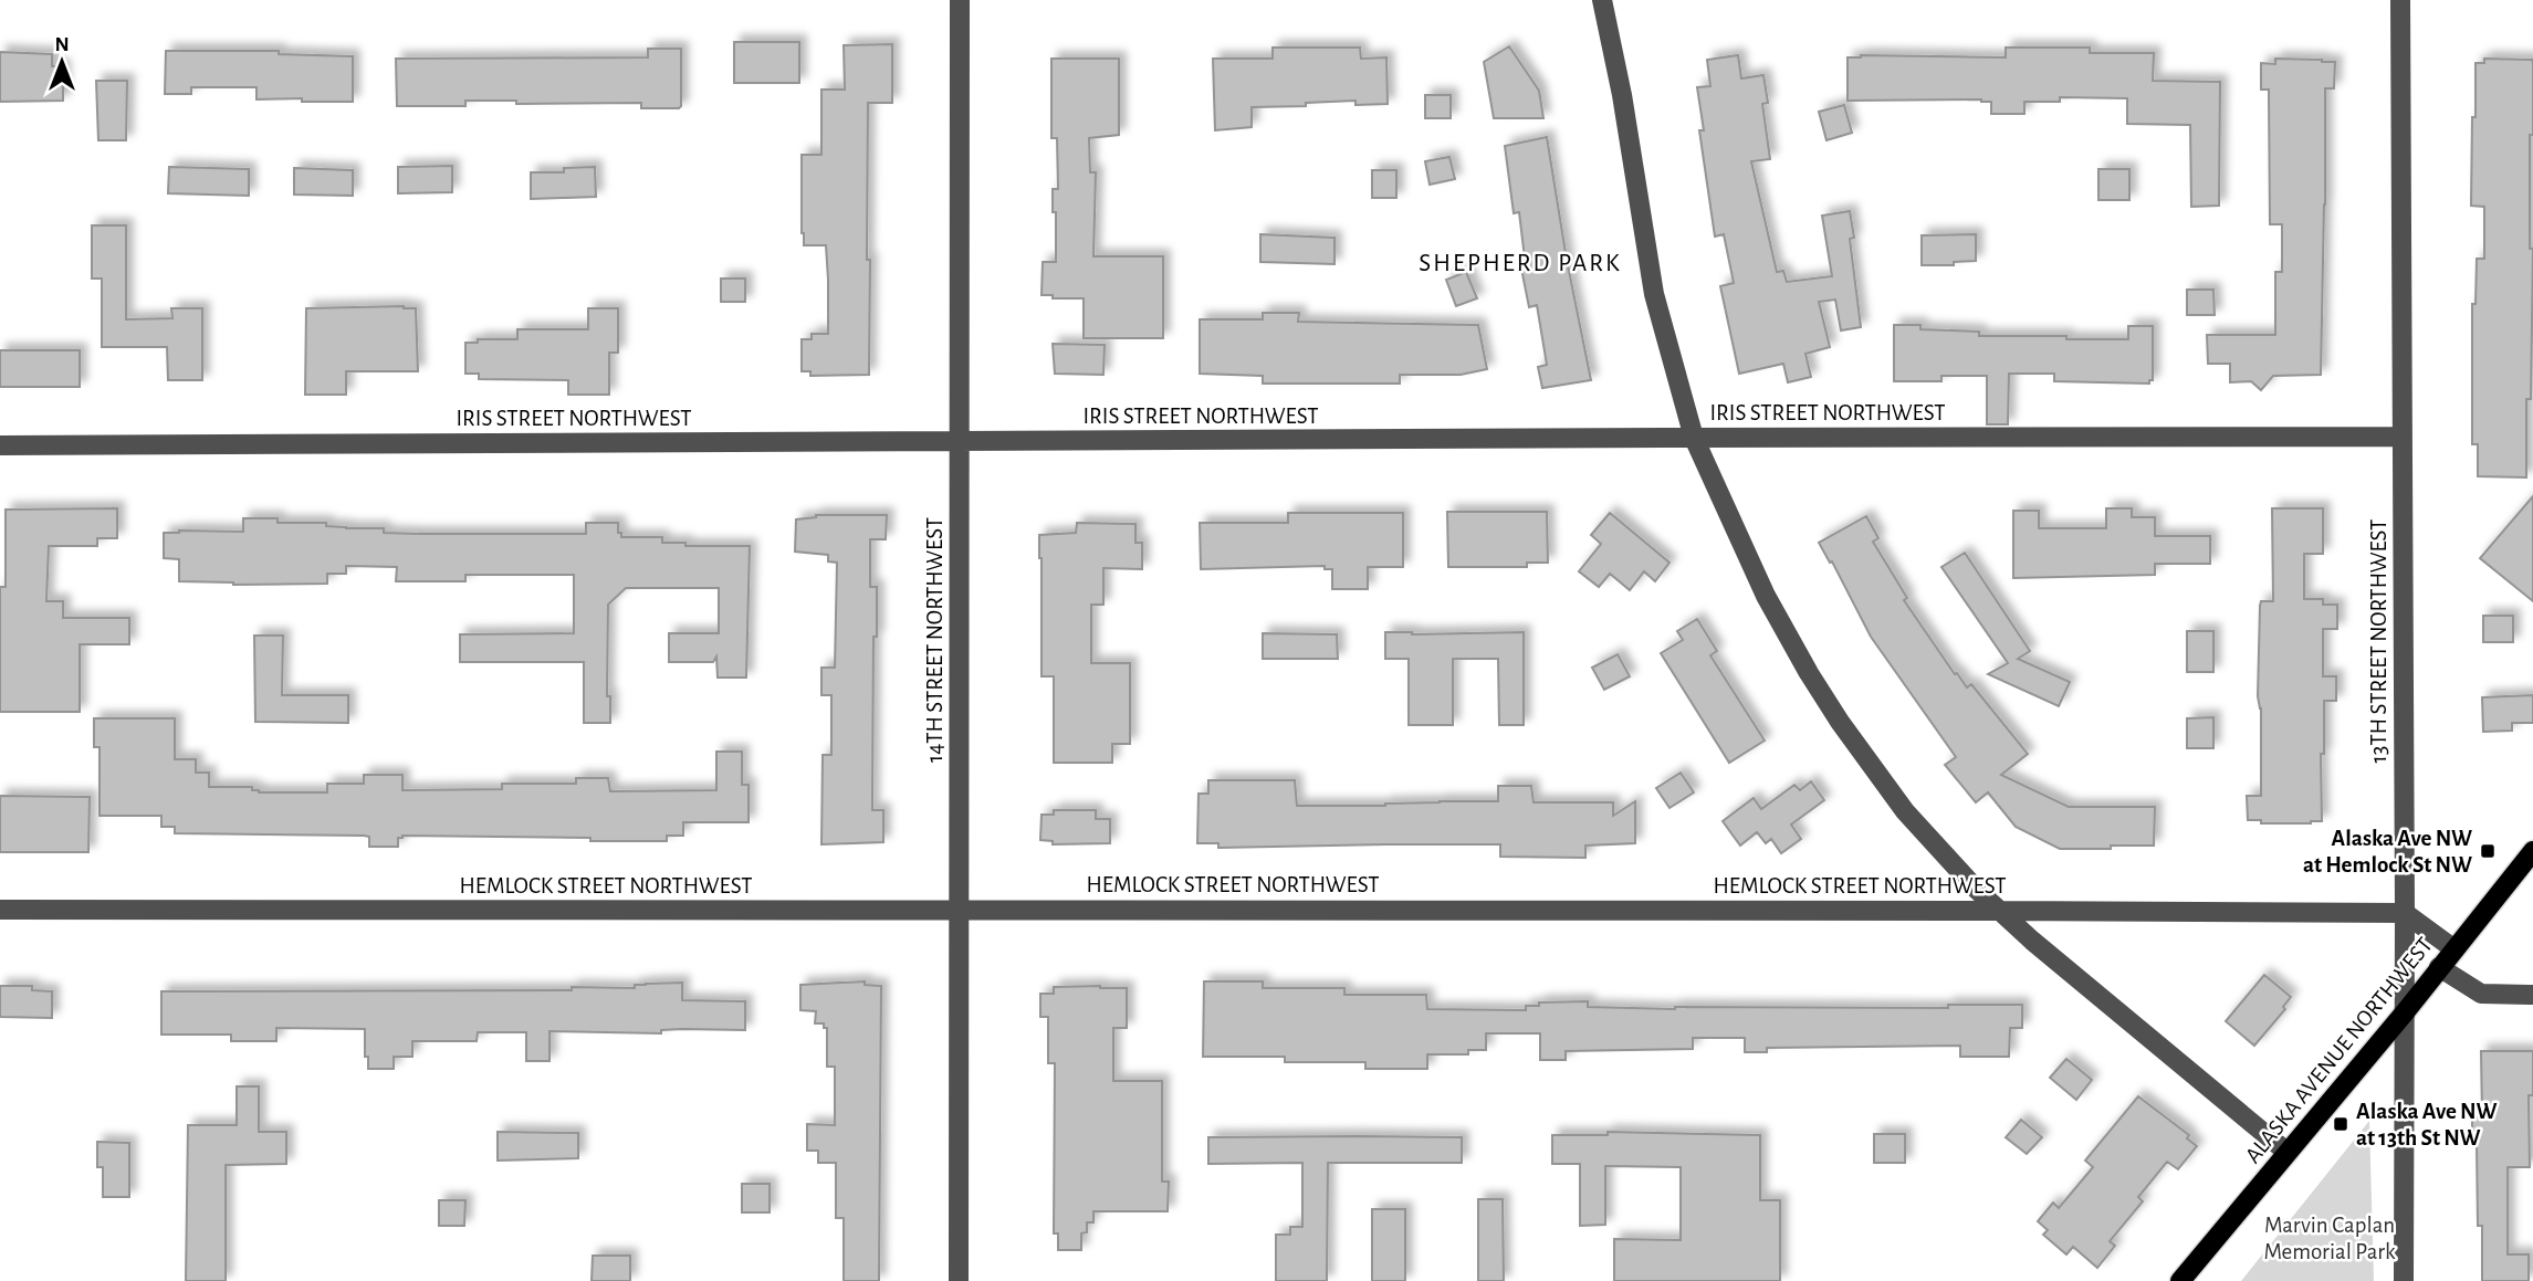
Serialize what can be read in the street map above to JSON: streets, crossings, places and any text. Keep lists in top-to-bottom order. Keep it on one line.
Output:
{"streets":{"main road":["ALASKA AVENUE NORTHWEST"],"street":["IRIS STREET NORTHWEST","14TH STREET NORTHWEST","13TH STREET NORTHWEST","HEMLOCK STREET NORTHWEST"]},"crossings":[["IRIS STREET NORTHWEST","14TH STREET NORTHWEST"],["IRIS STREET NORTHWEST","13TH STREET NORTHWEST"],["14TH STREET NORTHWEST","HEMLOCK STREET NORTHWEST"],["13TH STREET NORTHWEST","HEMLOCK STREET NORTHWEST"],["13TH STREET NORTHWEST","ALASKA AVENUE NORTHWEST"]],"districts":["SHEPHERD PARK"],"parks":["Marvin Caplan Memorial Park"],"places":{"transit":["Alaska Ave NW at Hemlock St NW","Alaska Ave NW at 13th St NW"]},"north":"top"}
